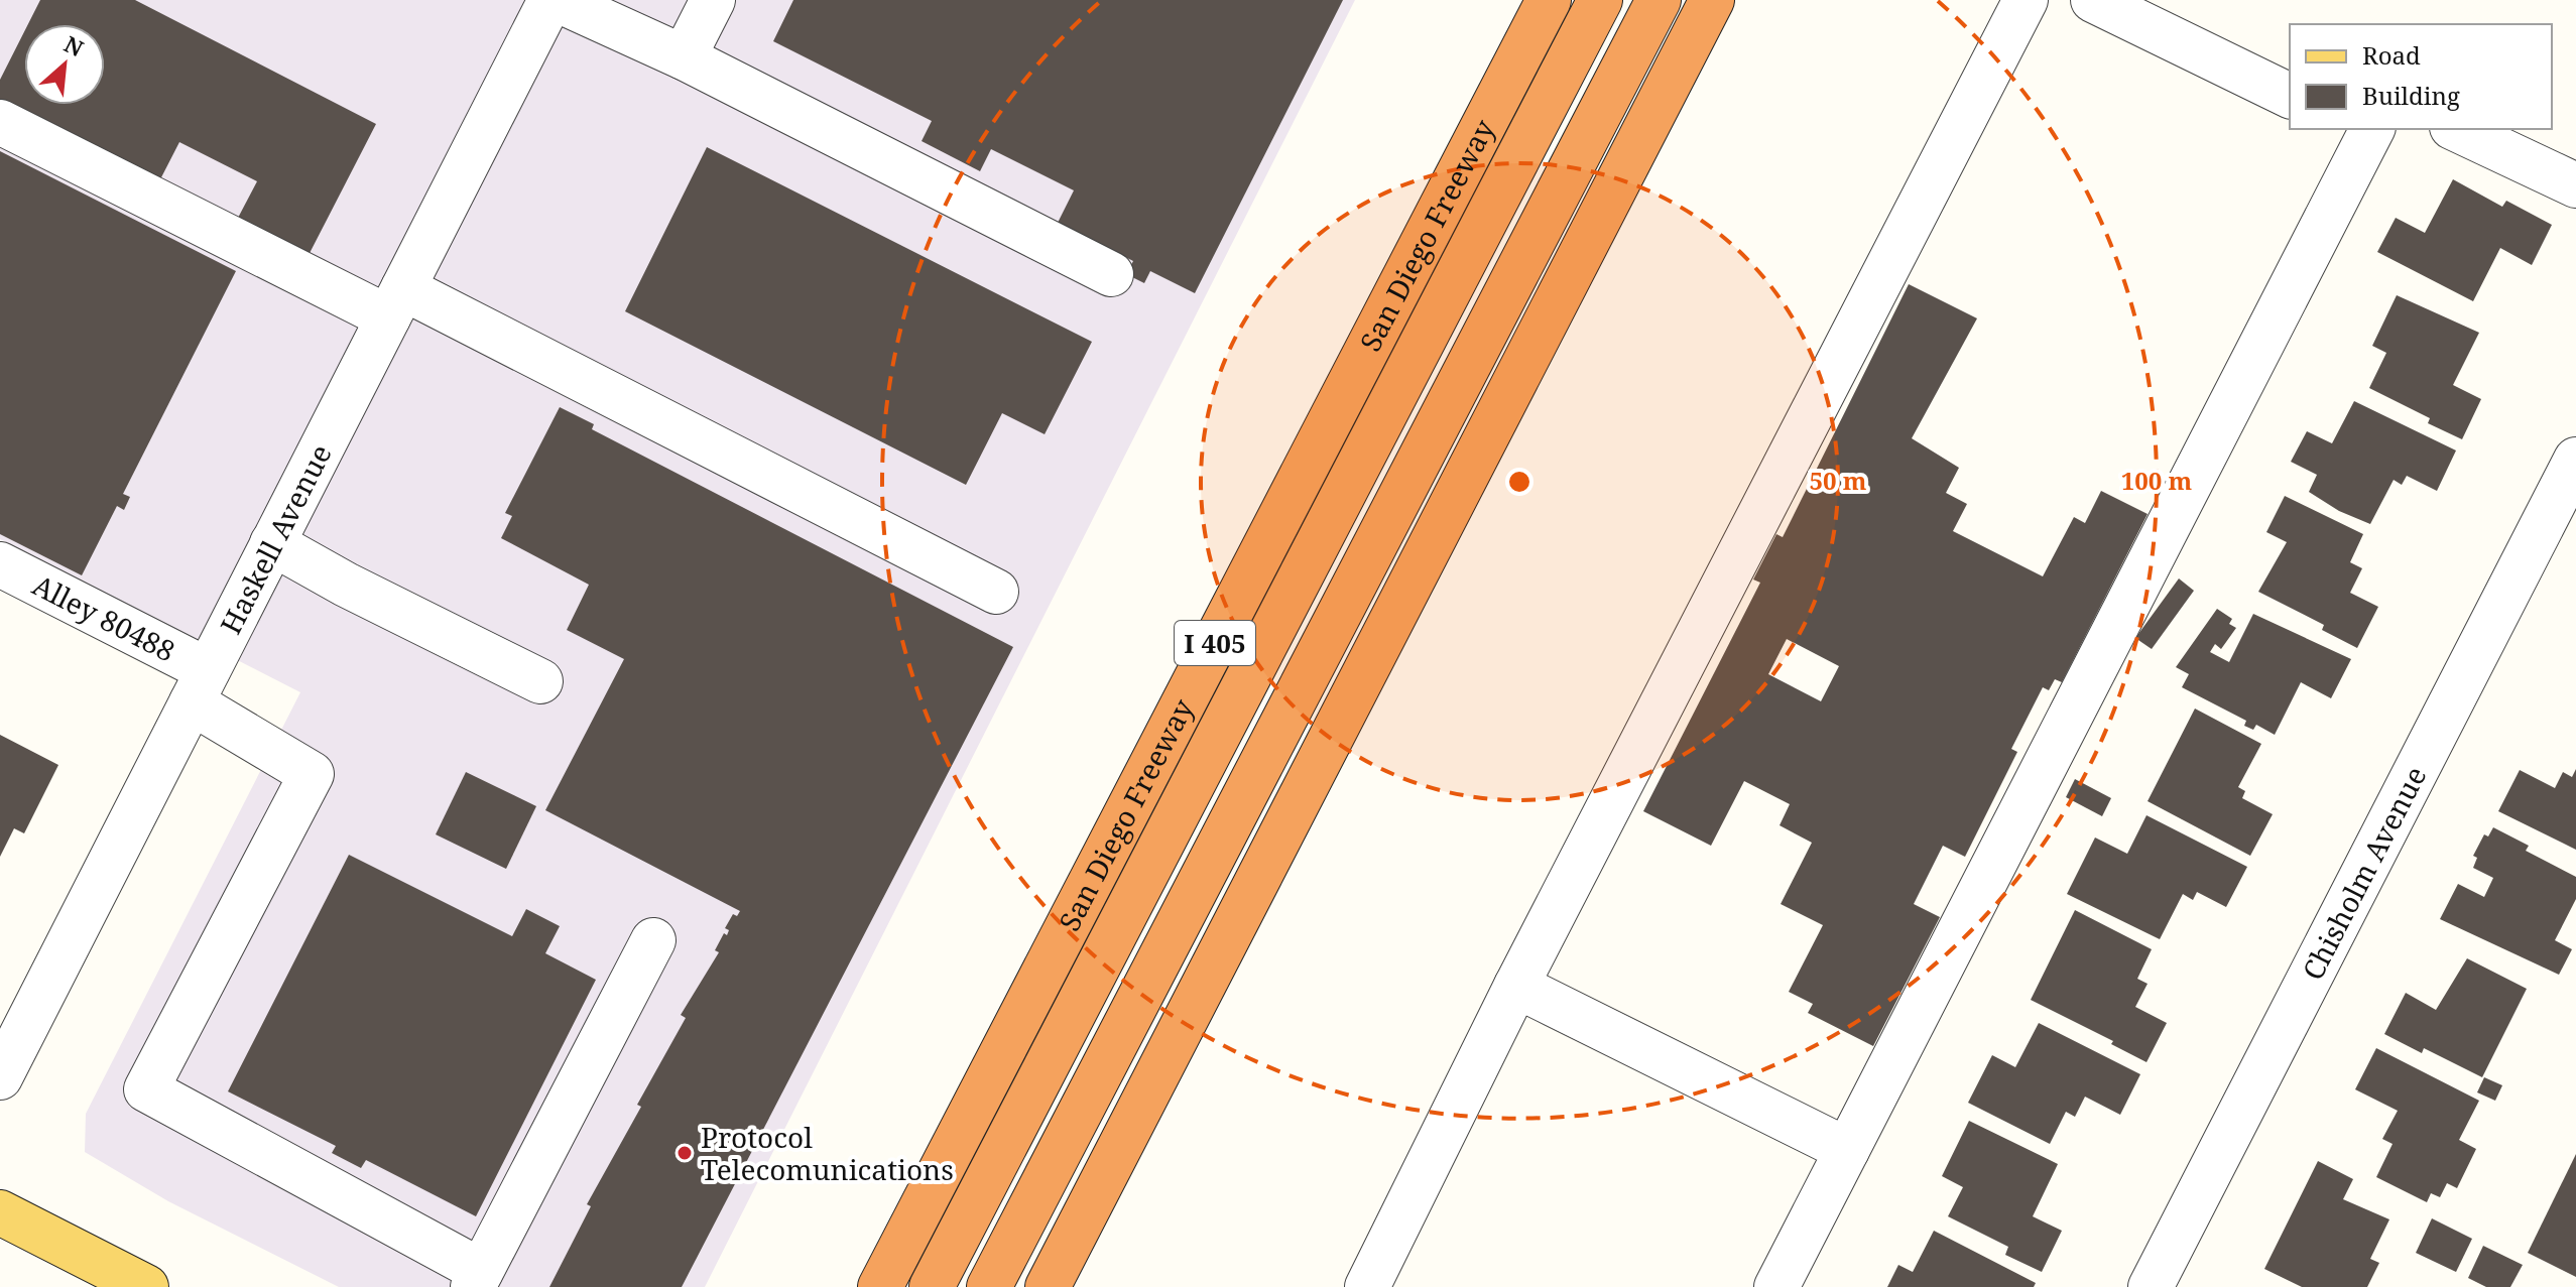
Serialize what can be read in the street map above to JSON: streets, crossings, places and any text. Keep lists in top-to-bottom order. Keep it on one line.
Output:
{"streets":{"highway":["San Diego Freeway","I 405"],"street":["Haskell Avenue","Alley 80488","Chisholm Avenue"]},"crossings":[["Haskell Avenue","Alley 80488"]],"places":["Protocol Telecomunications"],"legend":["Road","Building"],"north":"top right","rings":["50 m","100 m"]}
